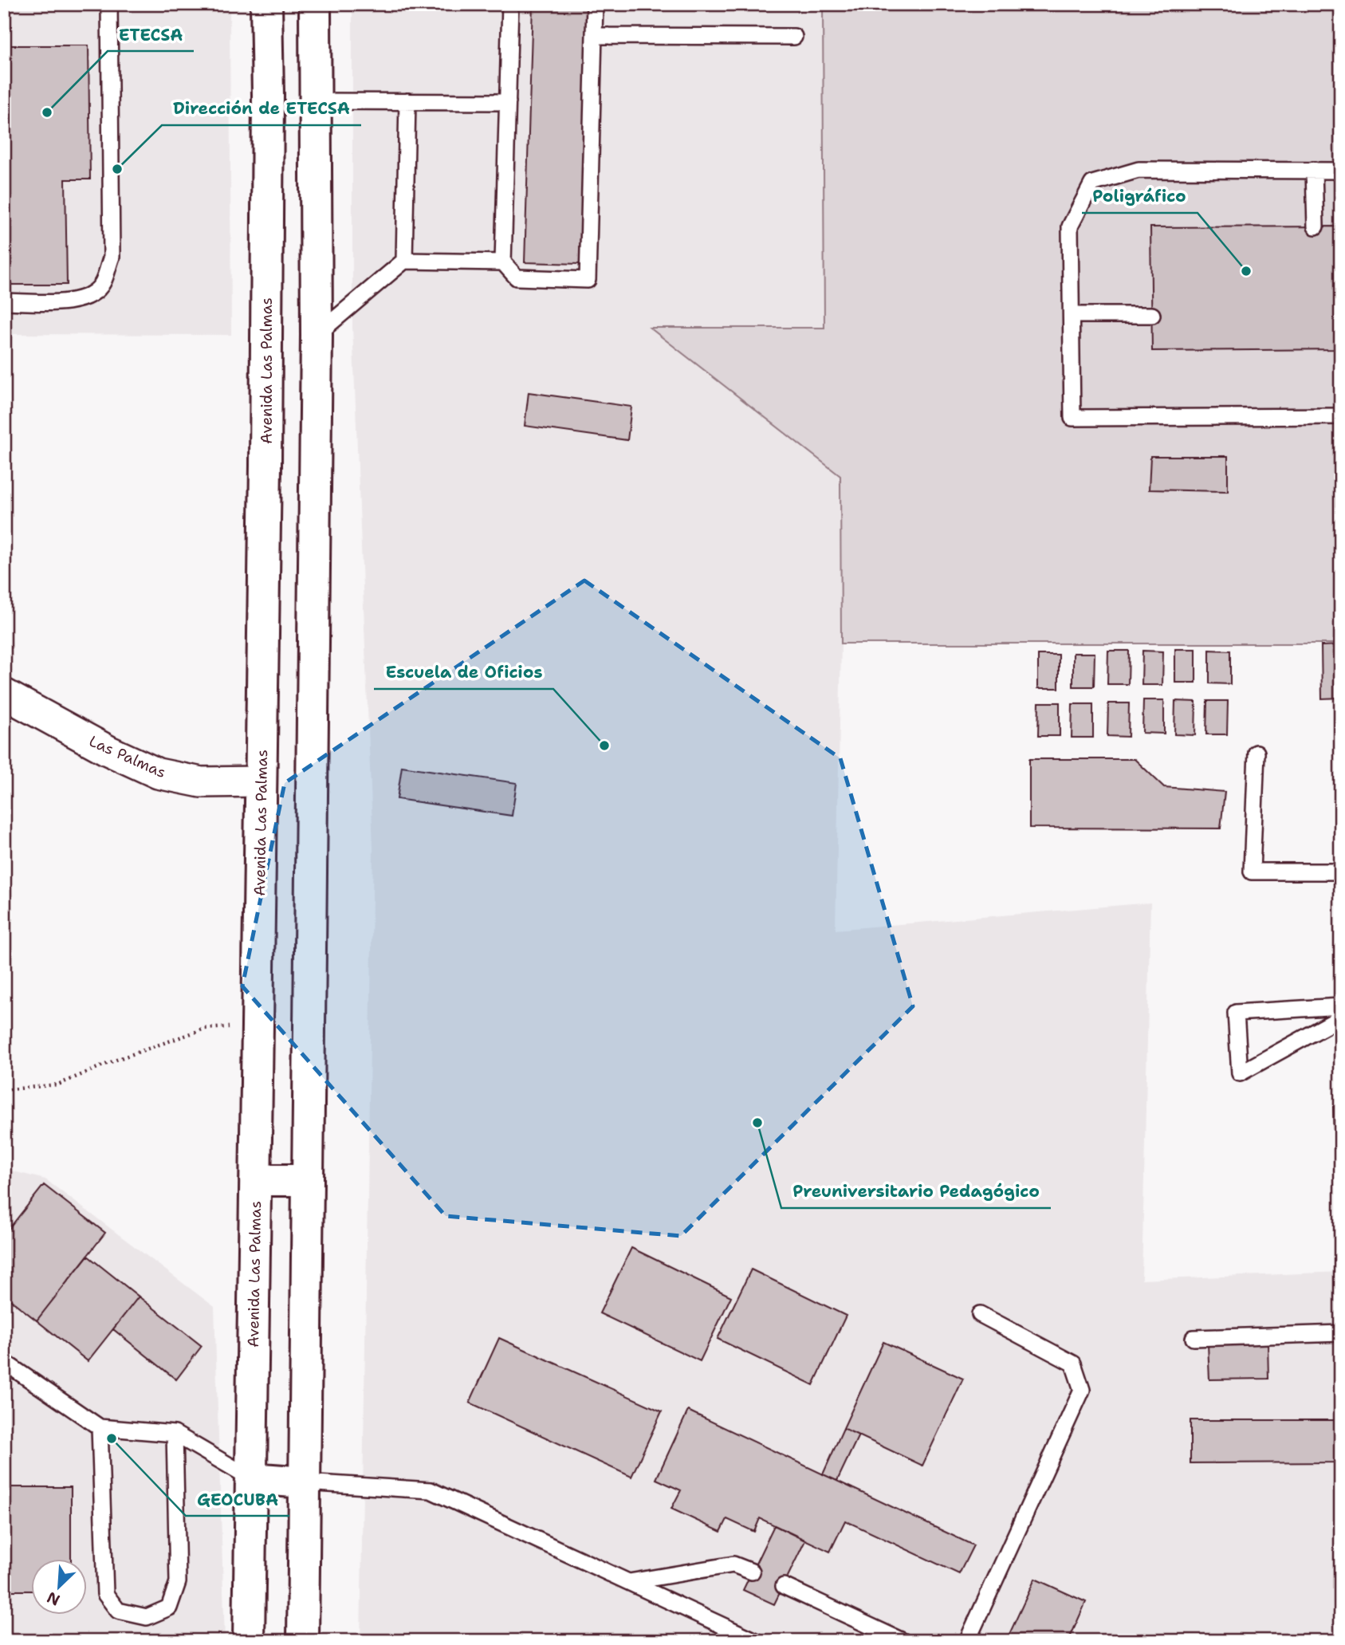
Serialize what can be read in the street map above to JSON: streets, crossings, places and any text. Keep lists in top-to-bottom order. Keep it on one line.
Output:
{"streets":{"street":["Avenida Las Palmas","Las Palmas"]},"crossings":[["Avenida Las Palmas","Las Palmas"]],"places":["ETECSA","Dirección de ETECSA","Poligráfico","Escuela de Oficios","Preuniversitario Pedagógico","GEOCUBA"],"north":"bottom left"}
